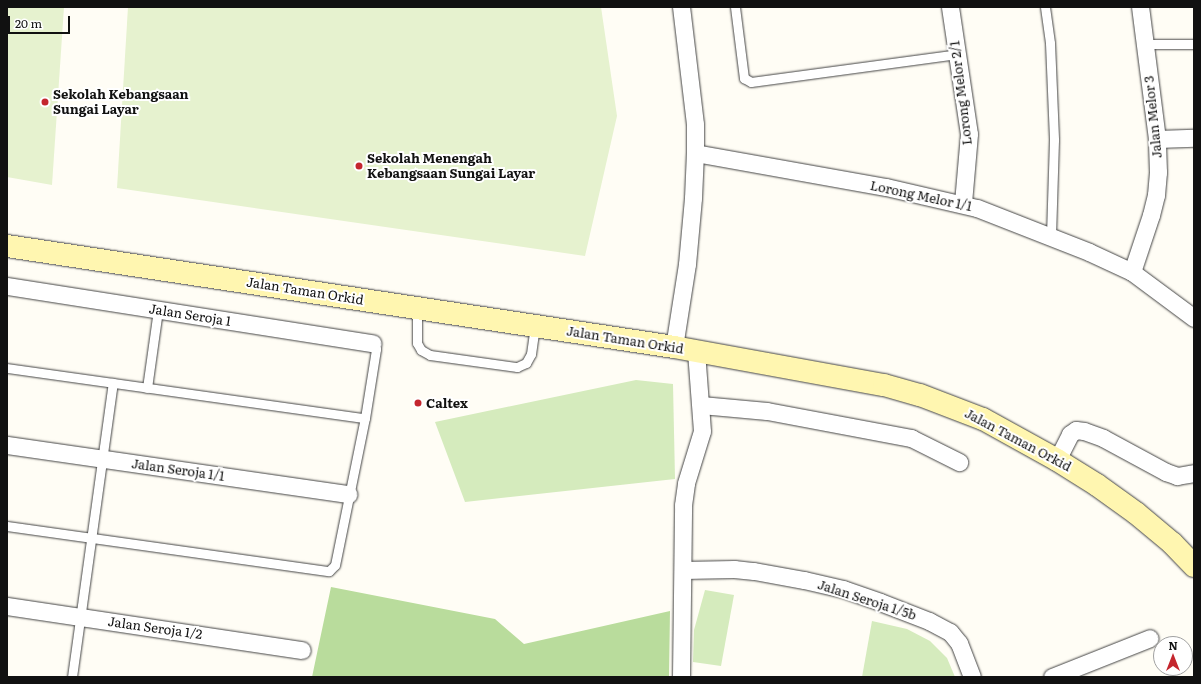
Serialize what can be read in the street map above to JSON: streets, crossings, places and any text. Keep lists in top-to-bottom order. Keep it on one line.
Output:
{"streets":{"main road":["Jalan Taman Orkid"],"street":["Lorong Melor 2/1","Jalan Melor 3","Lorong Melor 1/1","Jalan Seroja 1","Jalan Seroja 1/1","Jalan Seroja 1/5b","Jalan Seroja 1/2"]},"crossings":[["Lorong Melor 2/1","Lorong Melor 1/1"],["Jalan Melor 3","Lorong Melor 1/1"]],"places":["Sekolah Kebangsaan Sungai Layar","Sekolah Menengah Kebangsaan Sungai Layar","Caltex"],"scale_bar":"20 m","north":"top"}
